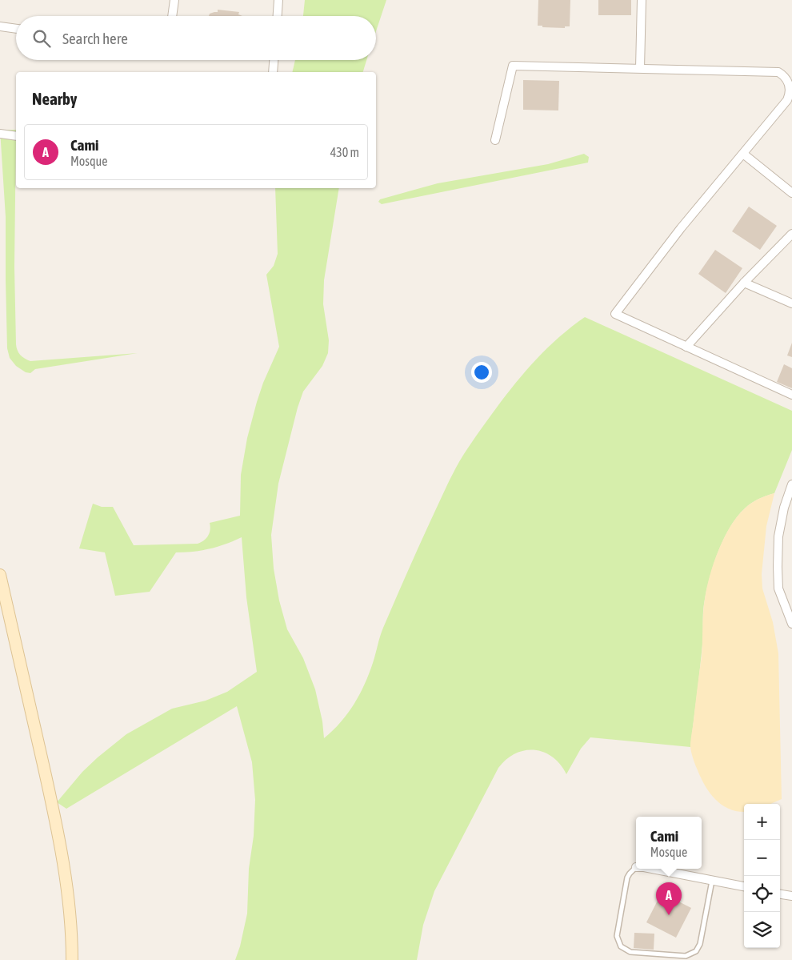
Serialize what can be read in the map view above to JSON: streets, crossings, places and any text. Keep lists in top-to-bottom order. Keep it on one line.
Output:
{"page":{"search":"Search here","heading":"Nearby","list":[{"mark":"A","name":"Cami","note":"Mosque","value":"430 m"}],"map_buttons":["+","−"],"popup":["Cami","Mosque"],"pins":"A"}}
